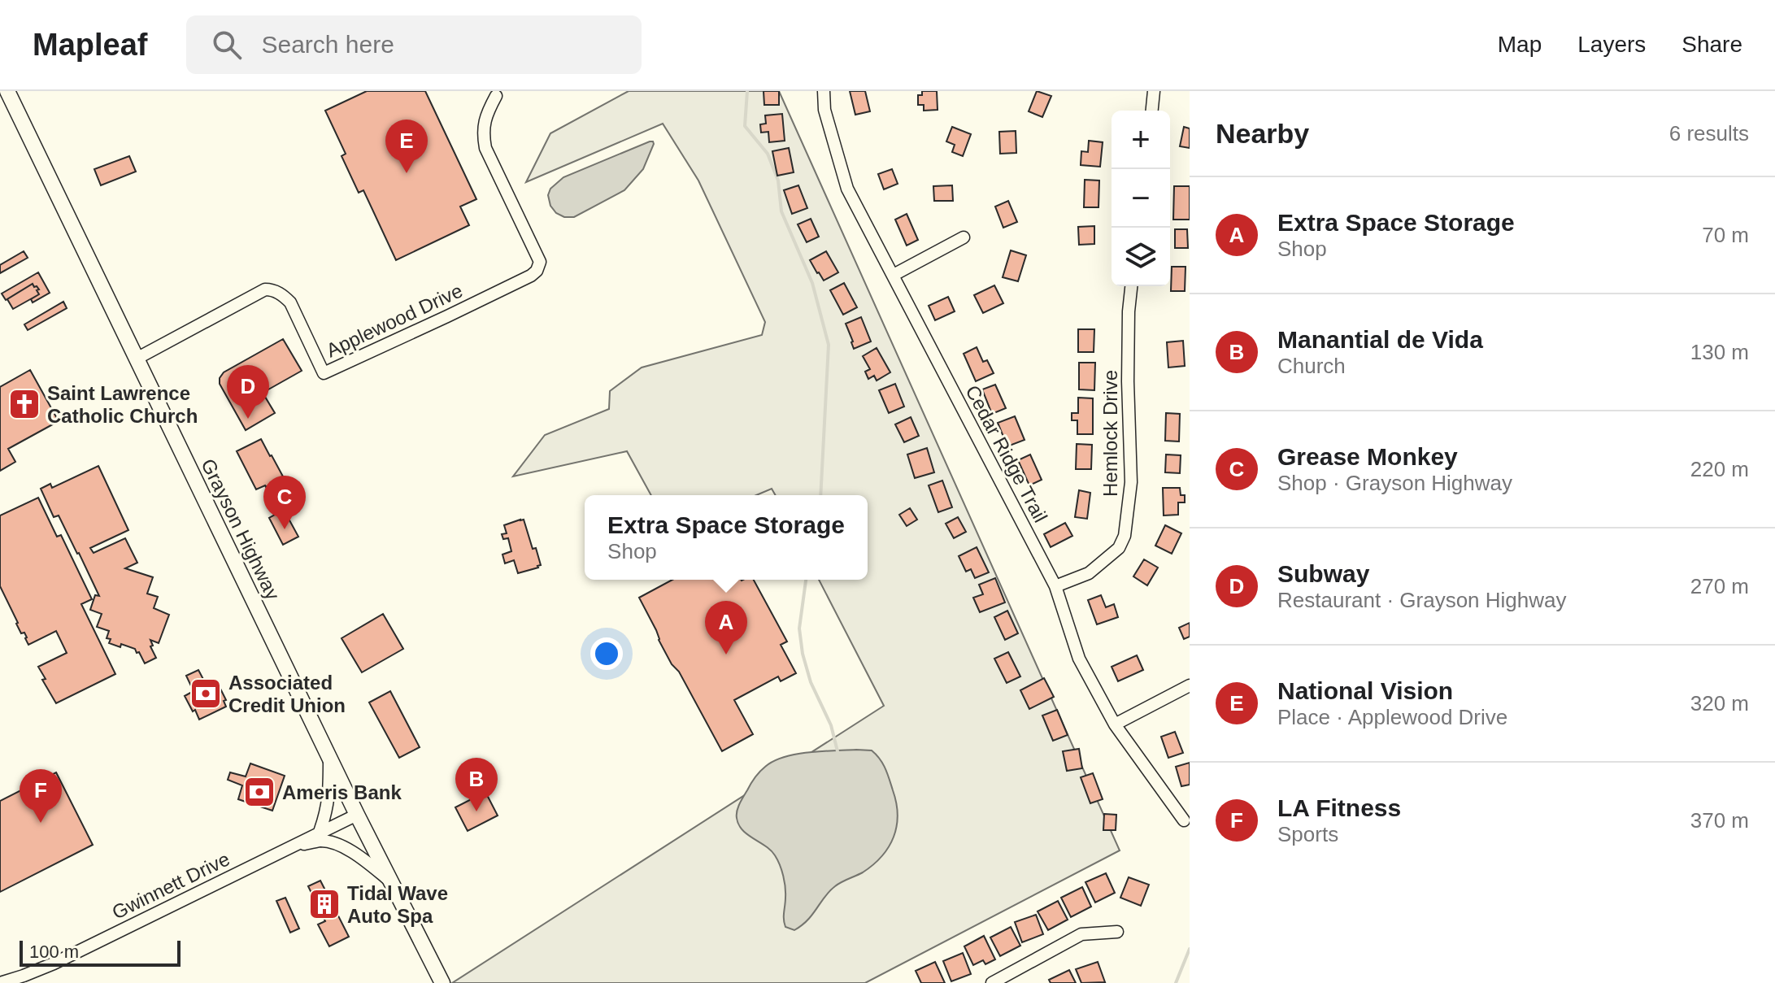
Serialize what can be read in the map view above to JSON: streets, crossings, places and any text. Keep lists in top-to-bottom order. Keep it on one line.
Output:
{"streets":{"main road":["Grayson Highway"],"street":["Applewood Drive","Hemlock Drive","Cedar Ridge Trail","Gwinnett Drive"]},"crossings":[["Applewood Drive","Grayson Highway"],["Hemlock Drive","Cedar Ridge Trail"],["Grayson Highway","Gwinnett Drive"]],"places":{"church":["Saint Lawrence Catholic Church"],"bank":["Associated Credit Union","Ameris Bank"],"building":["Tidal Wave Auto Spa"]},"scale_bar":"100 m","page":{"header":"Mapleaf","search":"Search here","nav":["Map","Layers","Share"],"heading":["Nearby","6 results"],"map_buttons":["+","−"],"pins":["E","D","C","A","B","F"],"list":[{"mark":"A","name":"Extra Space Storage","note":"Shop","value":"70 m"},{"mark":"B","name":"Manantial de Vida","note":"Church","value":"130 m"},{"mark":"C","name":"Grease Monkey","note":"Shop · Grayson Highway","value":"220 m"},{"mark":"D","name":"Subway","note":"Restaurant · Grayson Highway","value":"270 m"},{"mark":"E","name":"National Vision","note":"Place · Applewood Drive","value":"320 m"},{"mark":"F","name":"LA Fitness","note":"Sports","value":"370 m"}],"popup":["Extra Space Storage","Shop"],"scale":"100 m"}}
